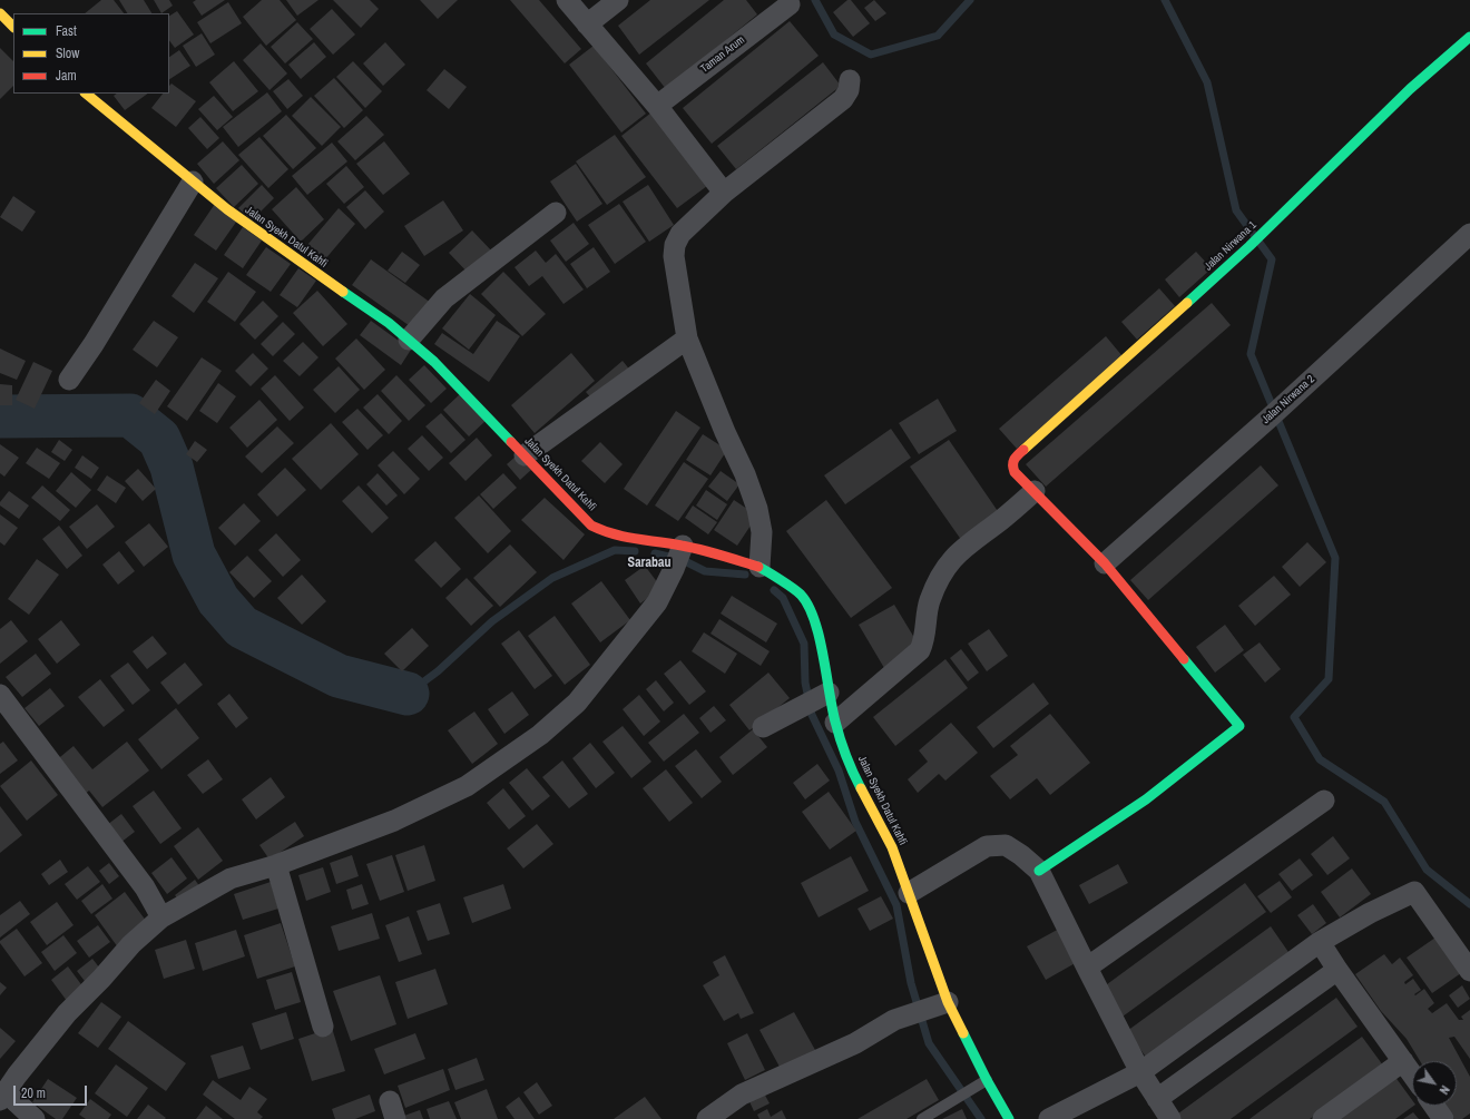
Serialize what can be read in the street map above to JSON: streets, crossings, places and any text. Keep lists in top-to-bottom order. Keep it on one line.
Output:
{"streets":{"street":["Taman Arum","Jalan Syekh Datul Kahfi","Jalan Nirwana 1","Jalan Nirwana 2"]},"districts":["Sarabau"],"legend":["Fast","Slow","Jam"],"scale_bar":"20 m","north":"bottom right"}
